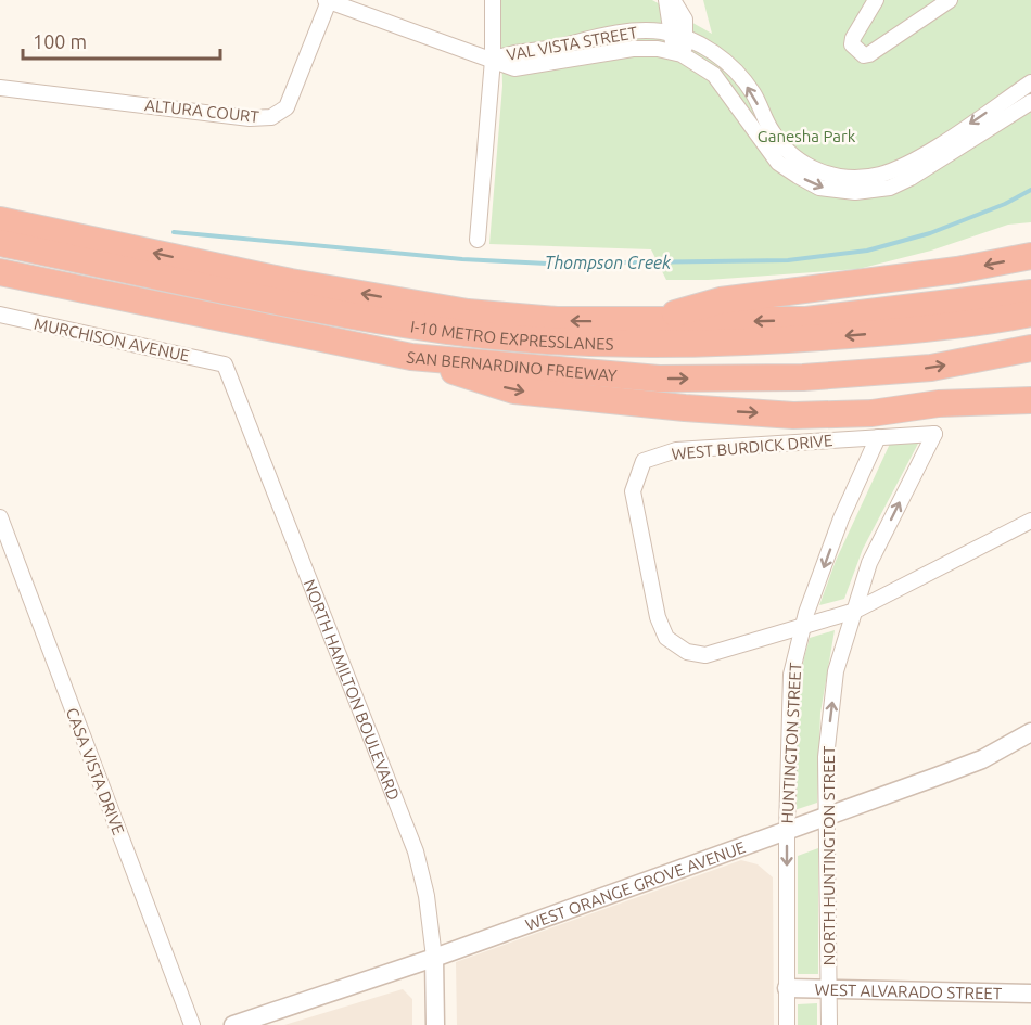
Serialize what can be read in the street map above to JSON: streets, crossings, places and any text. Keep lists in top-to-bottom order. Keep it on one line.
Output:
{"streets":{"highway":["I-10 METRO EXPRESSLANES","SAN BERNARDINO FREEWAY"],"street":["VAL VISTA STREET","ALTURA COURT","MURCHISON AVENUE","WEST BURDICK DRIVE","NORTH HAMILTON BOULEVARD","HUNTINGTON STREET","CASA VISTA DRIVE","NORTH HUNTINGTON STREET","WEST ORANGE GROVE AVENUE","WEST ALVARADO STREET"]},"crossings":[["VAL VISTA STREET","ALTURA COURT"],["MURCHISON AVENUE","NORTH HAMILTON BOULEVARD"],["WEST BURDICK DRIVE","HUNTINGTON STREET"],["WEST BURDICK DRIVE","NORTH HUNTINGTON STREET"],["NORTH HAMILTON BOULEVARD","WEST ORANGE GROVE AVENUE"],["HUNTINGTON STREET","WEST ORANGE GROVE AVENUE"],["HUNTINGTON STREET","WEST ALVARADO STREET"],["NORTH HUNTINGTON STREET","WEST ORANGE GROVE AVENUE"],["NORTH HUNTINGTON STREET","WEST ALVARADO STREET"]],"one_way":["HUNTINGTON STREET","NORTH HUNTINGTON STREET"],"water":["Thompson Creek"],"parks":["Ganesha Park"],"scale_bar":"100 m"}
